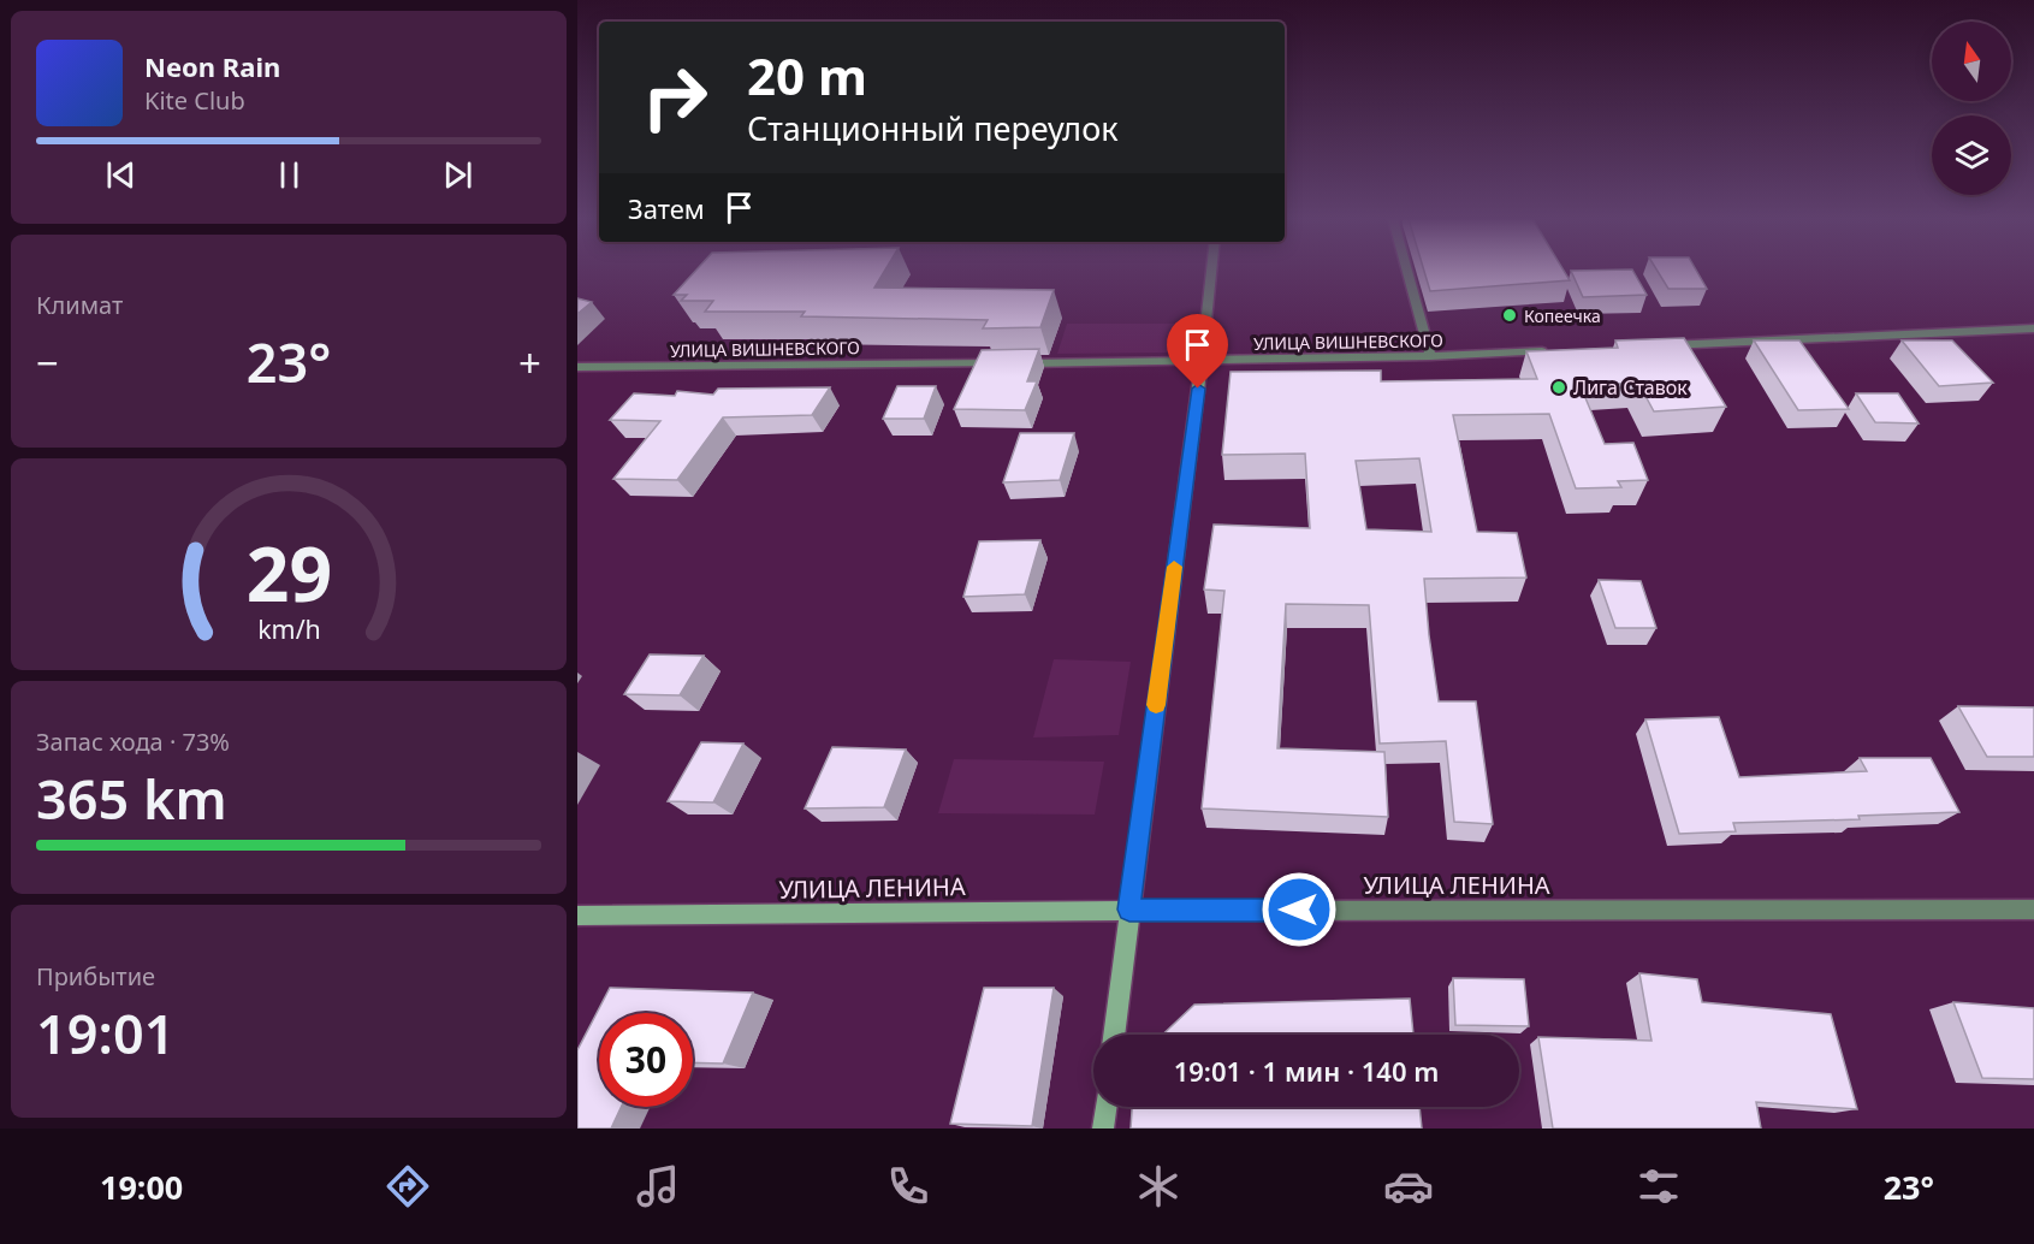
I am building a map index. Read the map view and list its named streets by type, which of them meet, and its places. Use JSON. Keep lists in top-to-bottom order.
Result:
{
  "streets": {
    "street": ["УЛИЦА ВИШНЕВСКОГО", "УЛИЦА ЛЕНИНА"]
  },
  "places": ["Копеечка", "Лига Ставок"],
  "north": "top",
  "page": {
    "turn": ["20 m", "Станционный переулок"],
    "song": ["Neon Rain", "Kite Club"],
    "then": "Затем",
    "tile": [
      "Климат",
      ["Запас хода · 73%", "365 km"],
      ["Прибытие", "19:01"]
    ],
    "heat": ["−", "23°", "+"],
    "limit": "30",
    "trip": "19:01 · 1 мин · 140 m",
    "tabs": ["19:00", "23°"],
    "gauge": ["29", "km/h"]
  }
}
